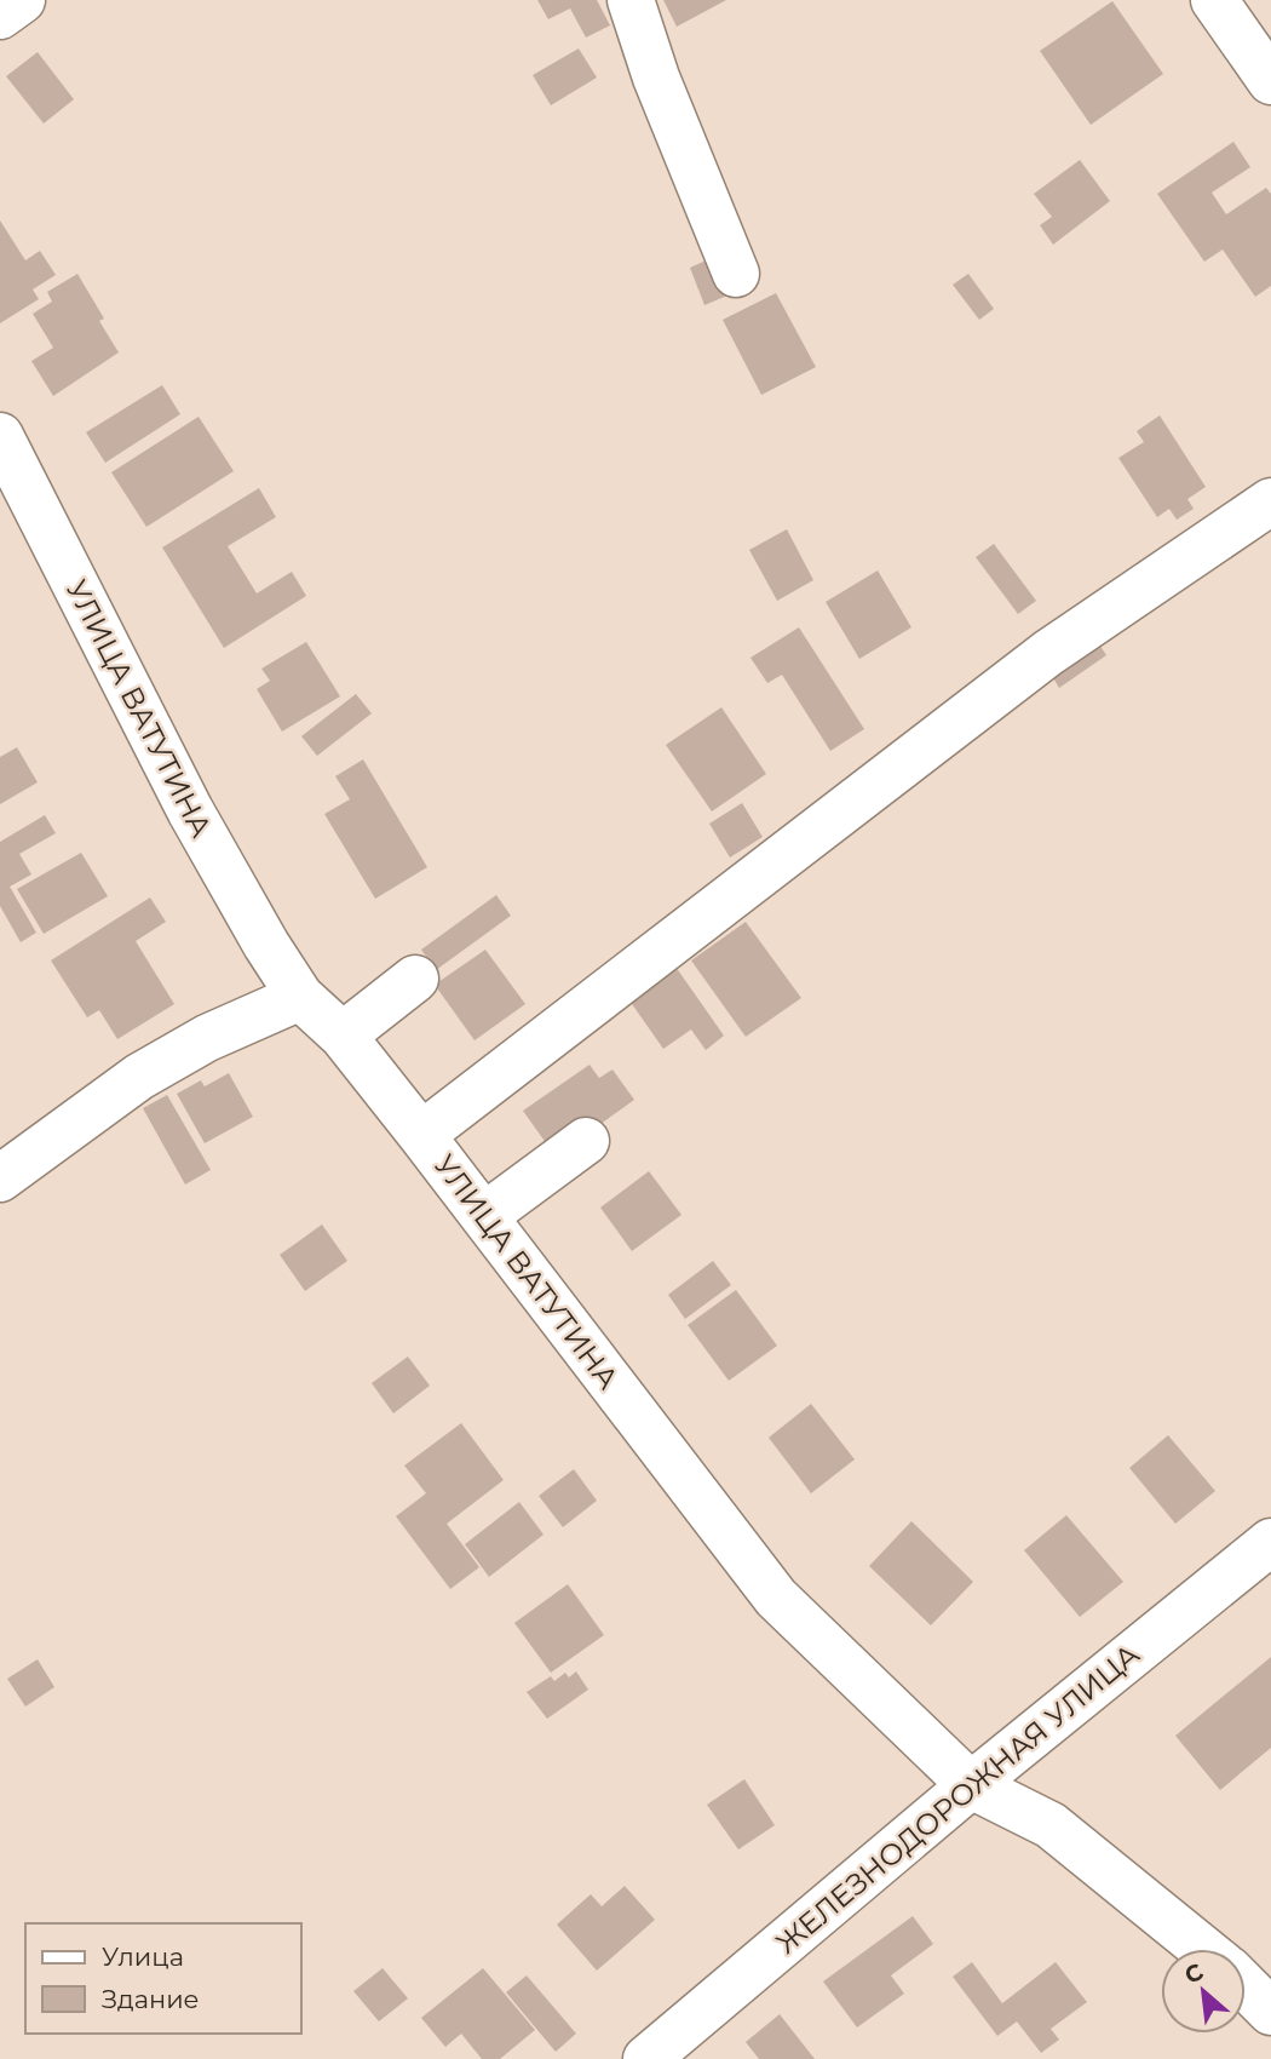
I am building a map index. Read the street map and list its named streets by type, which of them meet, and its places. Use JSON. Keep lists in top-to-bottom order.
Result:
{
  "streets": {
    "street": ["УЛИЦА ВАТУТИНА", "ЖЕЛЕЗНОДОРОЖНАЯ УЛИЦА"]
  },
  "crossings": [
    ["УЛИЦА ВАТУТИНА", "ЖЕЛЕЗНОДОРОЖНАЯ УЛИЦА"]
  ],
  "legend": ["Улица", "Здание"],
  "north": "top left"
}
